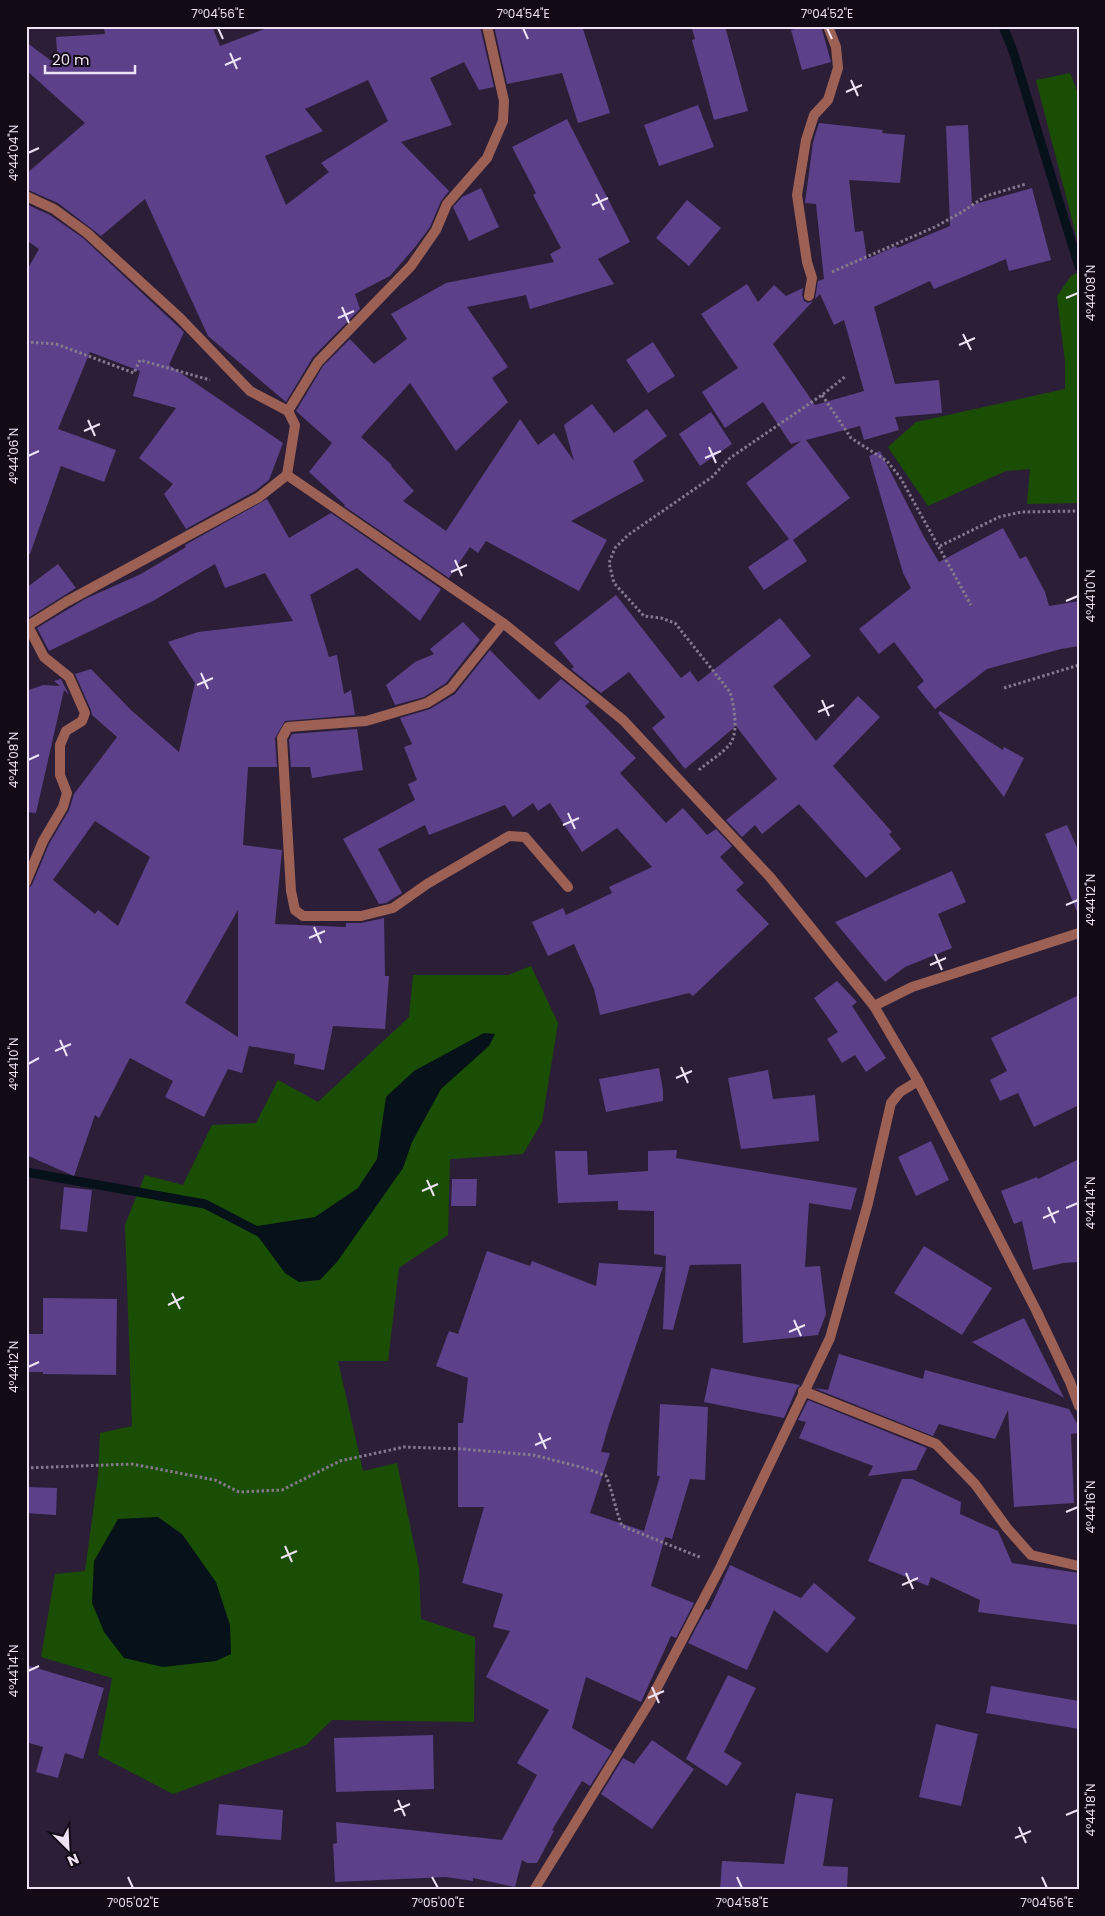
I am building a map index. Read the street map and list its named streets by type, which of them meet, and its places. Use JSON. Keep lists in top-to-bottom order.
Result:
{
  "scale_bar": "20 m",
  "north": "bottom right",
  "coordinates": [
    "7°04'56\"E",
    "7°04'54\"E",
    "7°04'52\"E",
    "4°44'04\"N",
    "4°44'08\"N",
    "4°44'06\"N",
    "4°44'10\"N",
    "4°44'12\"N",
    "4°44'14\"N",
    "4°44'16\"N",
    "4°44'18\"N",
    "7°05'02\"E",
    "7°05'00\"E",
    "7°04'58\"E"
  ]
}
